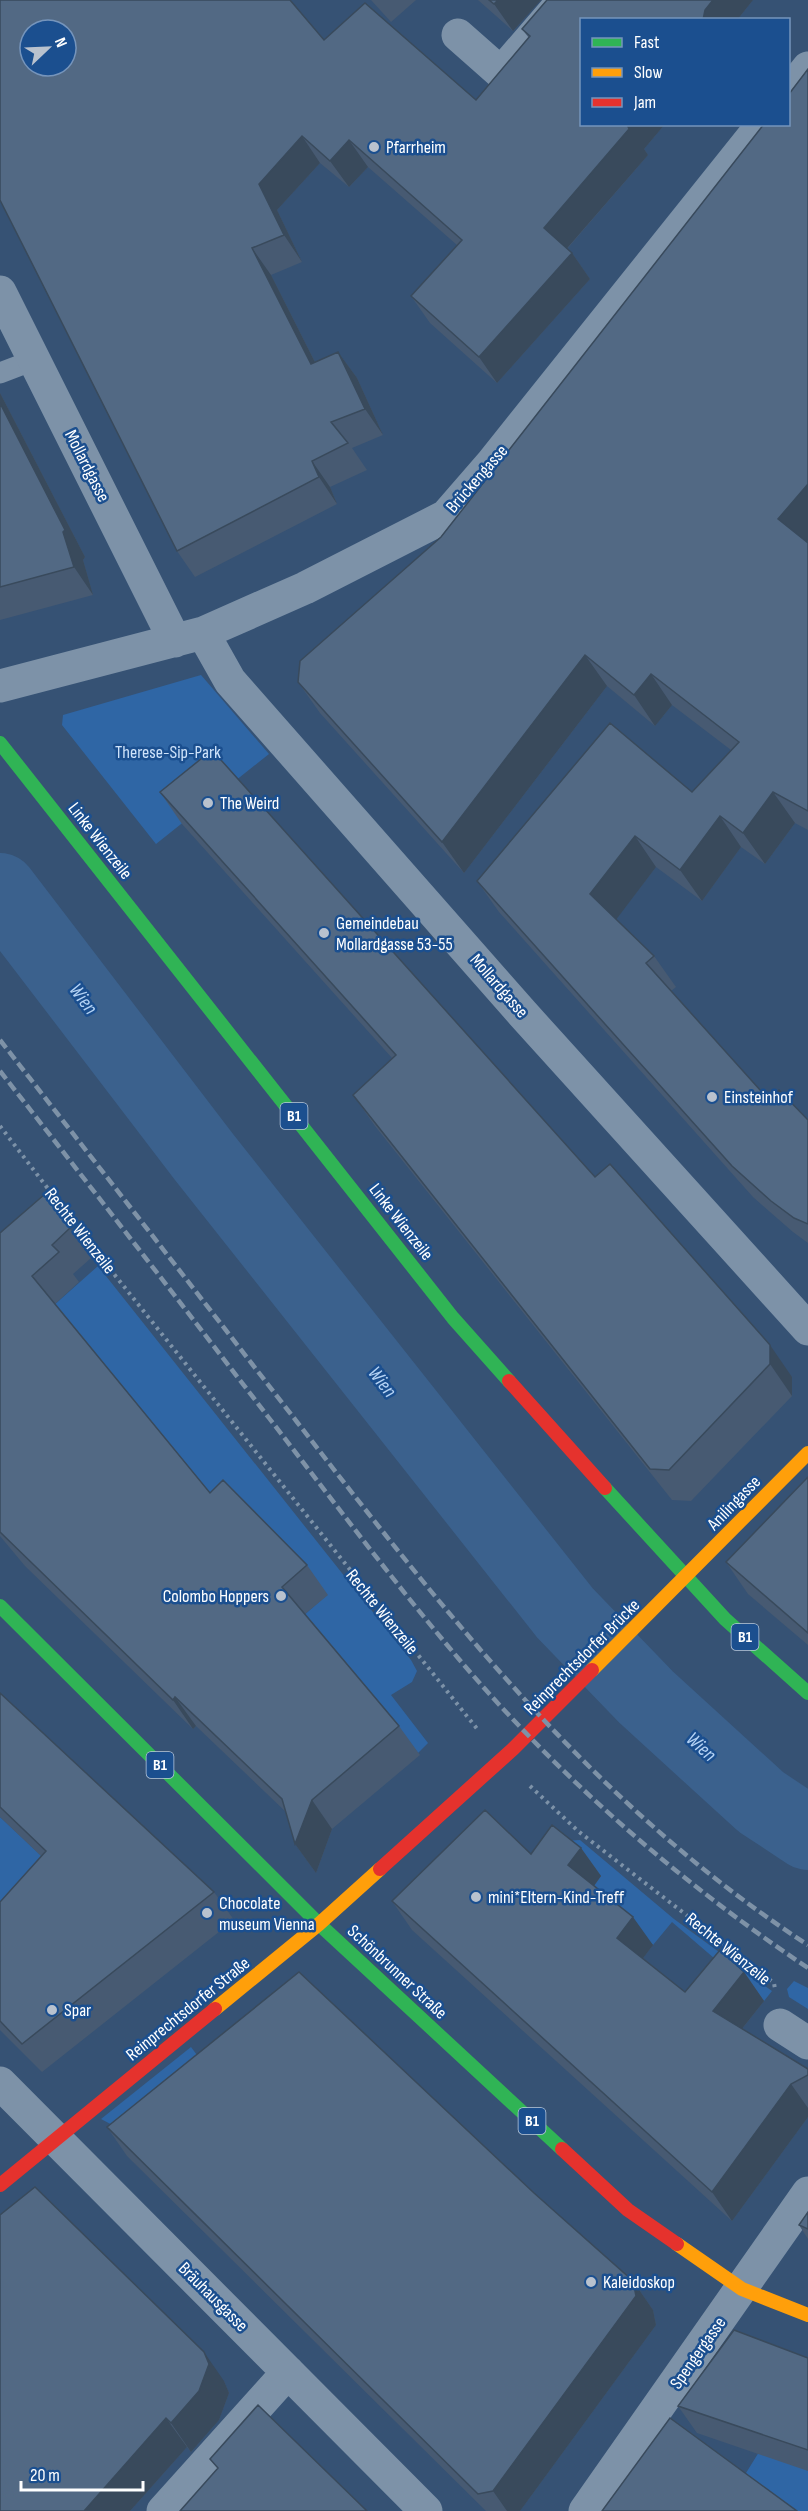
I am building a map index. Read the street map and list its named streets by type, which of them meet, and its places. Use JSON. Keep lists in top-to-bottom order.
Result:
{
  "streets": {
    "main road": [
      "Linke Wienzeile",
      "B1",
      "Anilingasse",
      "Reinprechtsdorfer Brücke",
      "Schönbrunner Straße",
      "Reinprechtsdorfer Straße"
    ],
    "street": [
      "Mollardgasse",
      "Brückengasse",
      "Bräuhausgasse",
      "Spengergasse"
    ],
    "path": ["Rechte Wienzeile"]
  },
  "crossings": [
    ["Mollardgasse", "Brückengasse"],
    ["Linke Wienzeile", "Anilingasse"],
    ["Linke Wienzeile", "Reinprechtsdorfer Brücke"],
    ["Rechte Wienzeile", "Reinprechtsdorfer Brücke"],
    ["Rechte Wienzeile", "Reinprechtsdorfer Straße"],
    ["Anilingasse", "Reinprechtsdorfer Brücke"],
    ["Reinprechtsdorfer Brücke", "Reinprechtsdorfer Straße"],
    ["Schönbrunner Straße", "Reinprechtsdorfer Straße"],
    ["Schönbrunner Straße", "Spengergasse"],
    ["Reinprechtsdorfer Straße", "Bräuhausgasse"]
  ],
  "water": ["Wien"],
  "parks": ["Therese-Sip-Park"],
  "places": [
    "Pfarrheim",
    "The Weird",
    "Gemeindebau Mollardgasse 53-55",
    "Einsteinhof",
    "Colombo Hoppers",
    "mini*Eltern-Kind-Treff",
    "Chocolate museum Vienna",
    "Spar",
    "Kaleidoskop"
  ],
  "legend": ["Fast", "Slow", "Jam"],
  "scale_bar": "20 m",
  "north": "top right"
}
